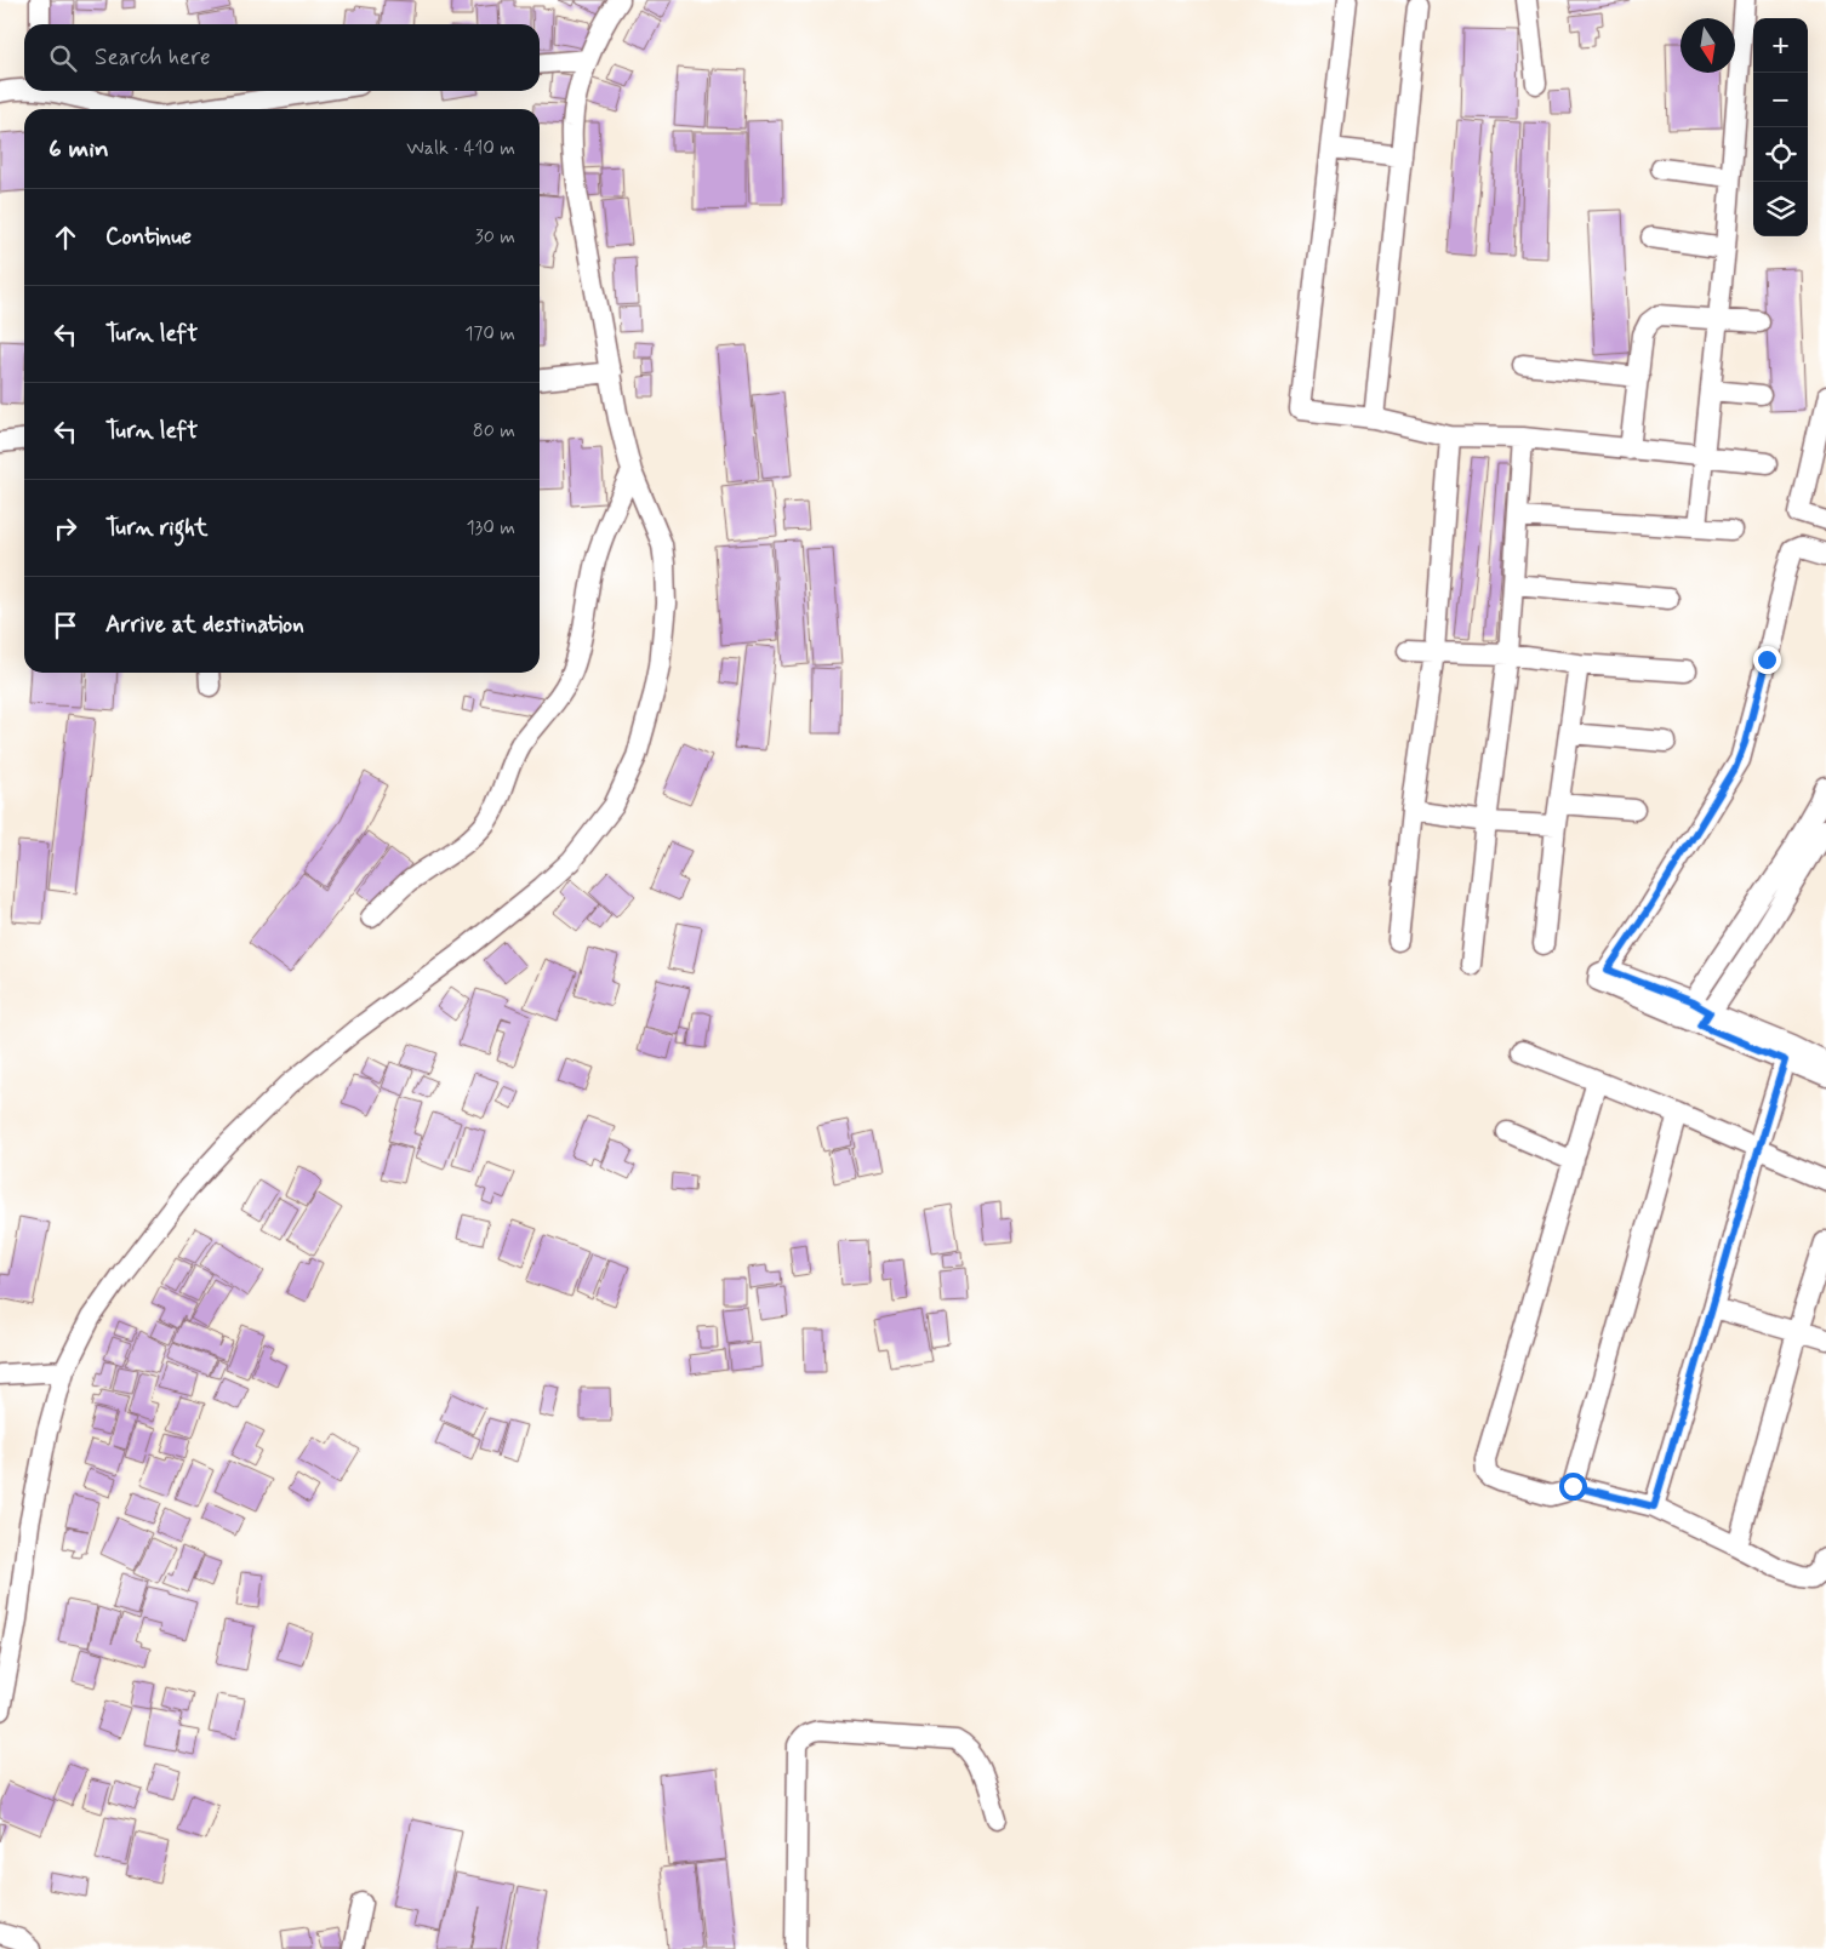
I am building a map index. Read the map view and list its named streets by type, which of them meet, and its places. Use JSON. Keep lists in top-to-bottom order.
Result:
{
  "north": "bottom",
  "page": {
    "map_buttons": ["+", "−"],
    "search": "Search here",
    "heading": ["6 min", "Walk · 410 m"],
    "list": [
      ["Continue", "30 m"],
      ["Turn left", "170 m"],
      ["Turn left", "80 m"],
      ["Turn right", "130 m"],
      "Arrive at destination"
    ]
  }
}
